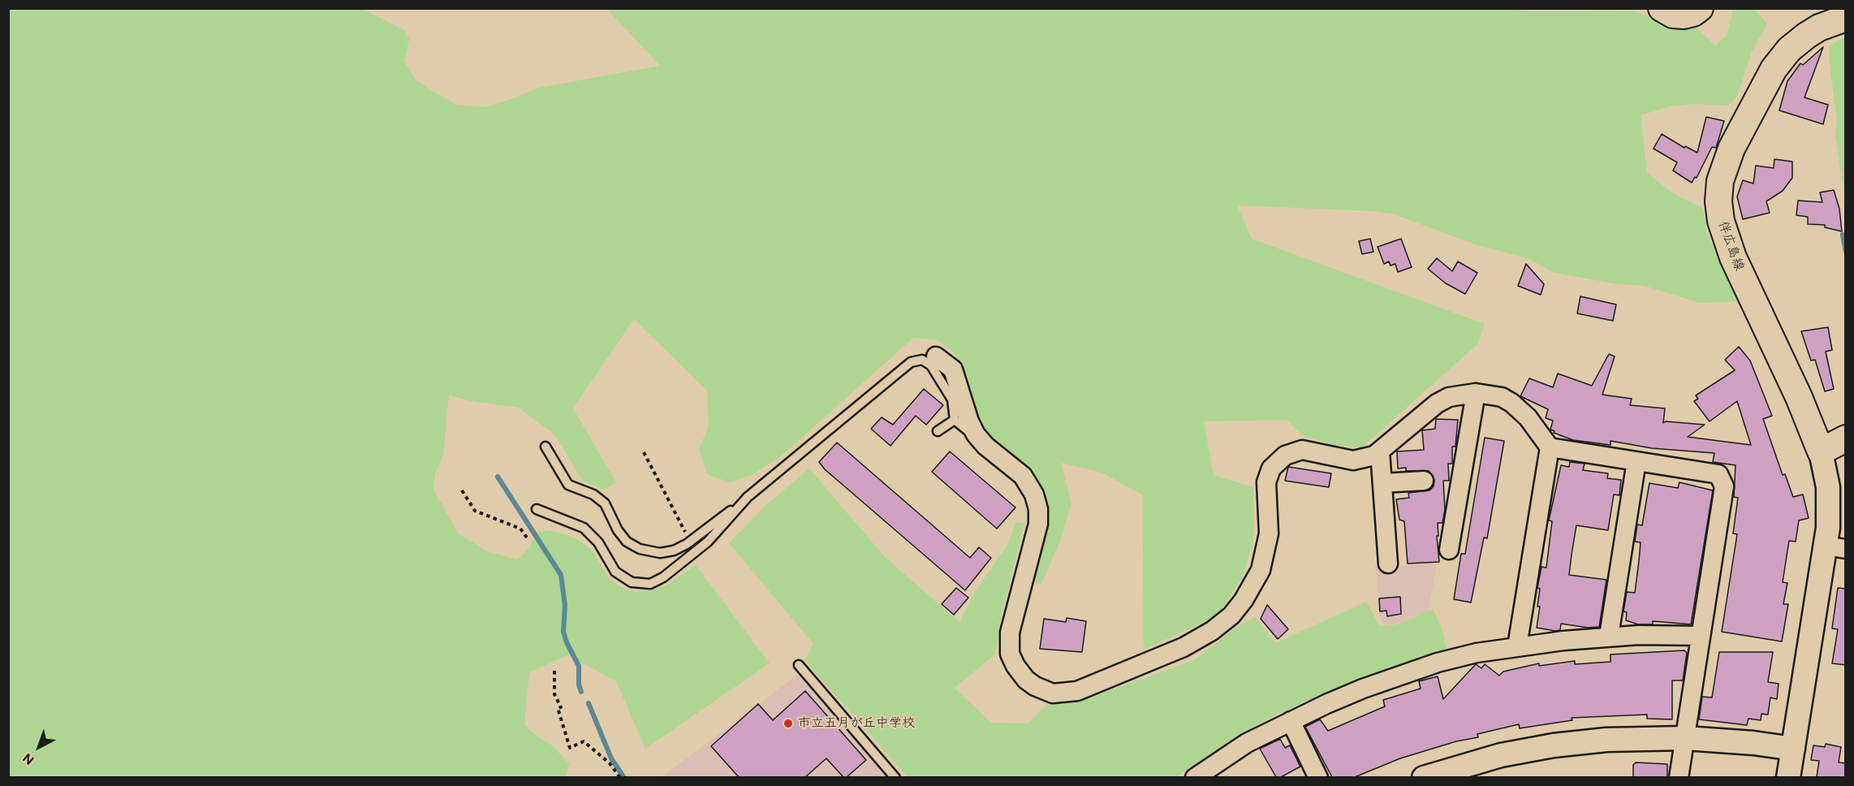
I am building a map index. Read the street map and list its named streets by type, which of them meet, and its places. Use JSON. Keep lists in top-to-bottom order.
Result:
{
  "streets": {
    "main road": ["伴広島線"]
  },
  "places": ["市立五月が丘中学校"],
  "north": "bottom left"
}
